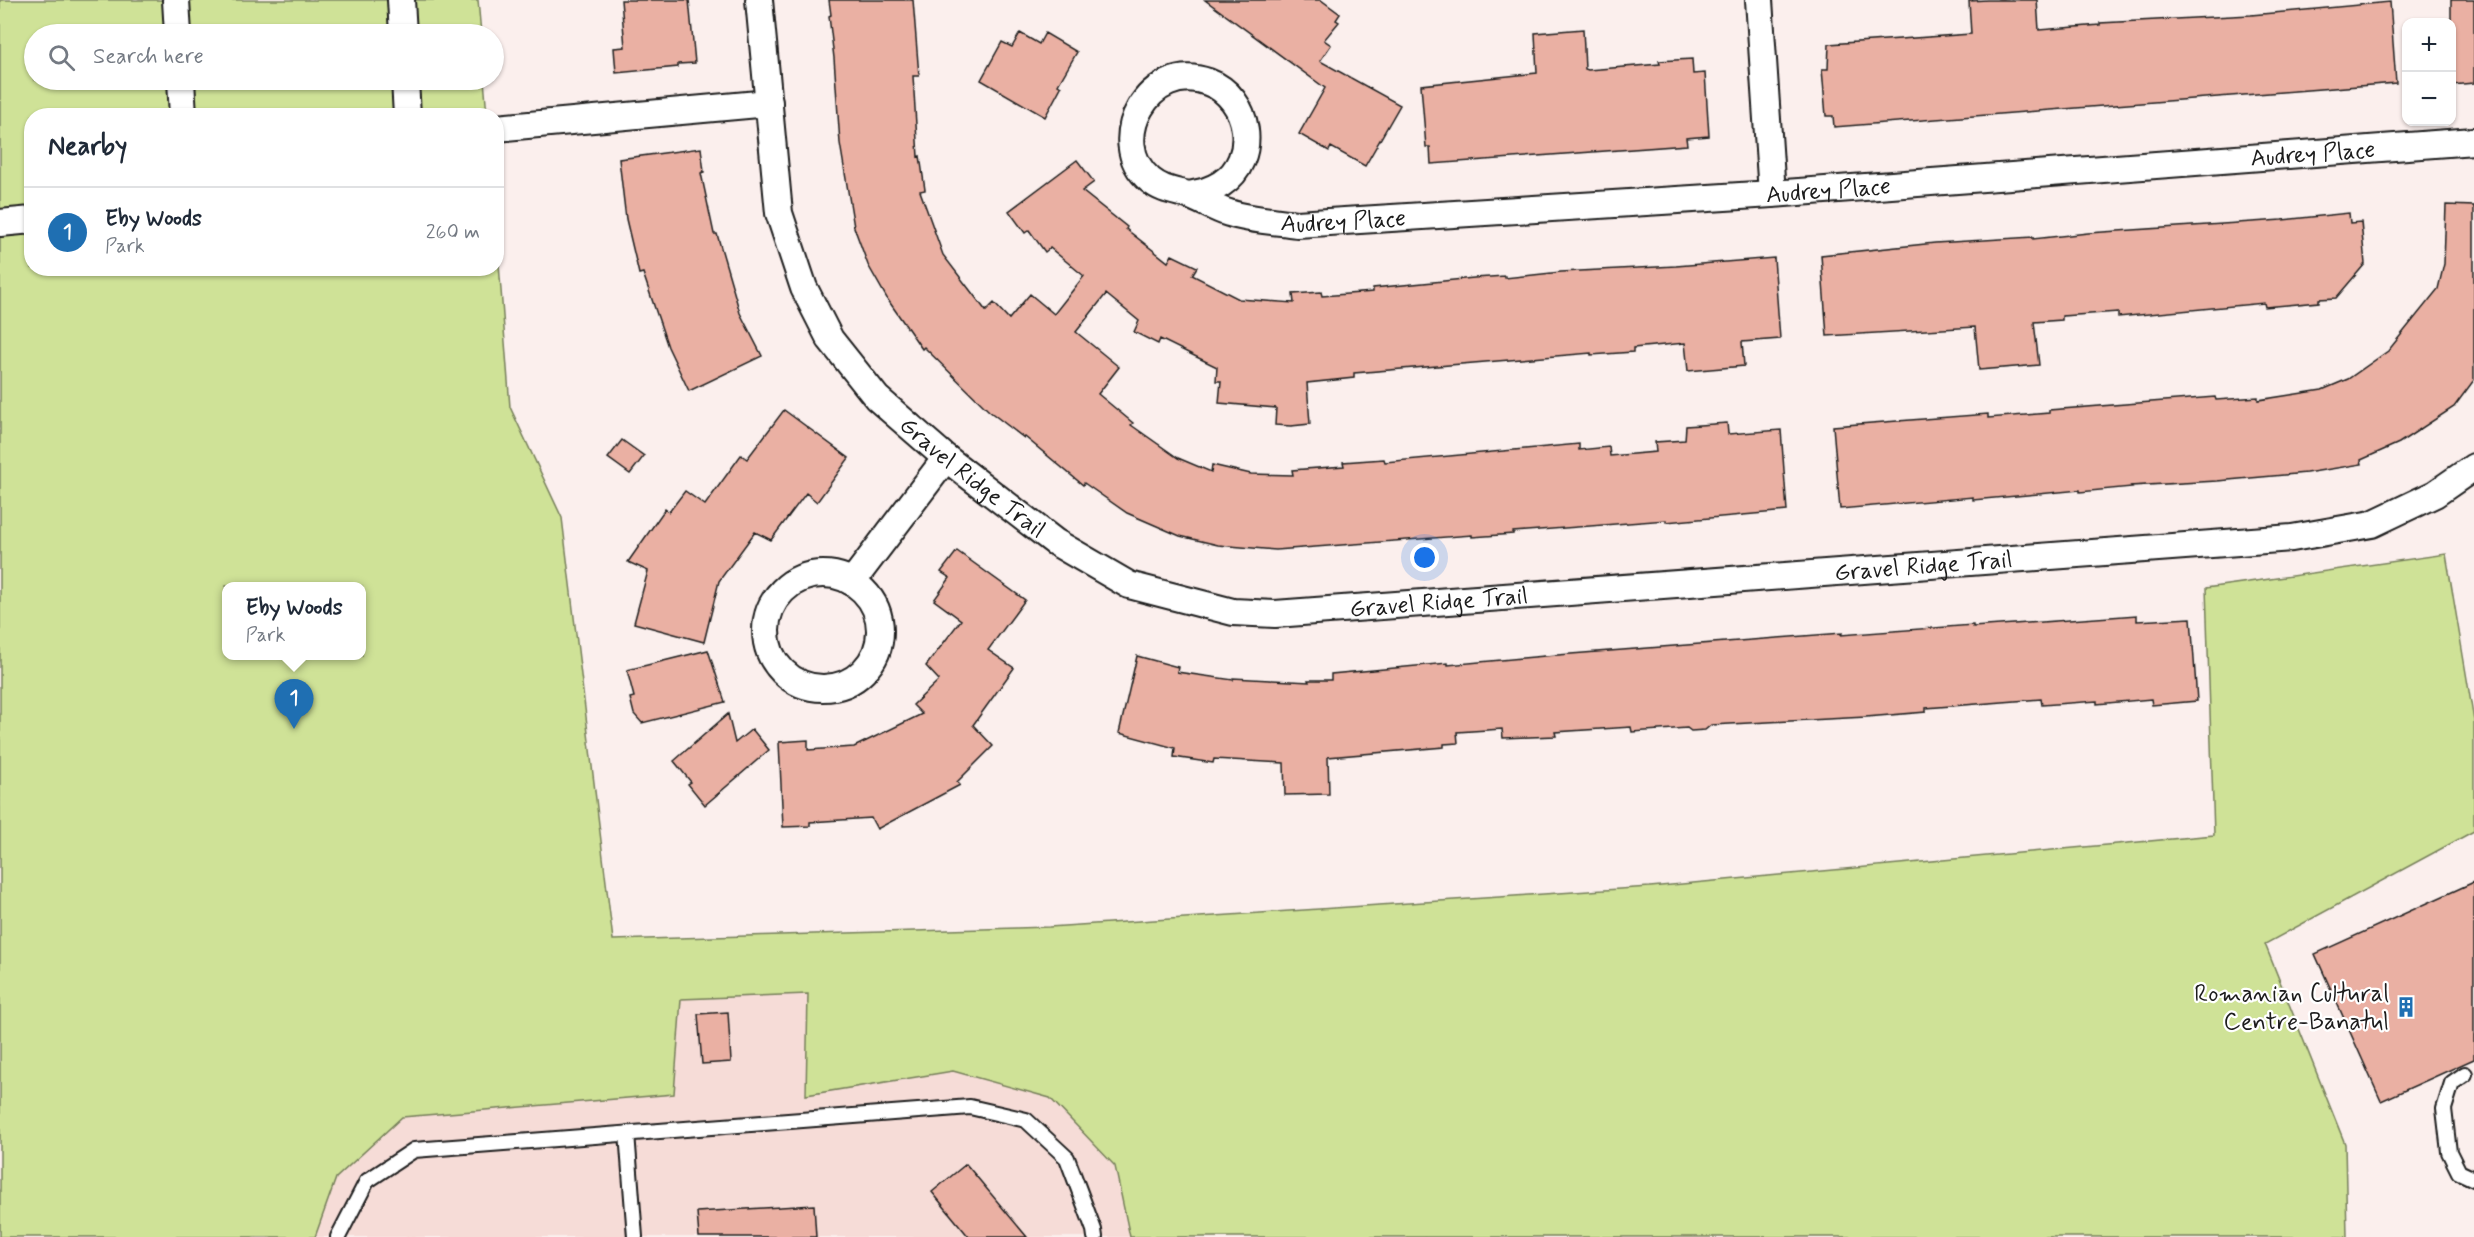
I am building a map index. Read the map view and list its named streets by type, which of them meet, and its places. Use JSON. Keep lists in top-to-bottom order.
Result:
{
  "streets": {
    "street": ["Audrey Place", "Gravel Ridge Trail"]
  },
  "places": {
    "building": ["Romanian Cultural Centre-Banatul"]
  },
  "page": {
    "map_buttons": ["+", "−"],
    "search": "Search here",
    "heading": "Nearby",
    "list": [
      {
        "mark": "1",
        "name": "Eby Woods",
        "note": "Park",
        "value": "260 m"
      }
    ],
    "popup": ["Eby Woods", "Park"],
    "pins": "1"
  }
}
